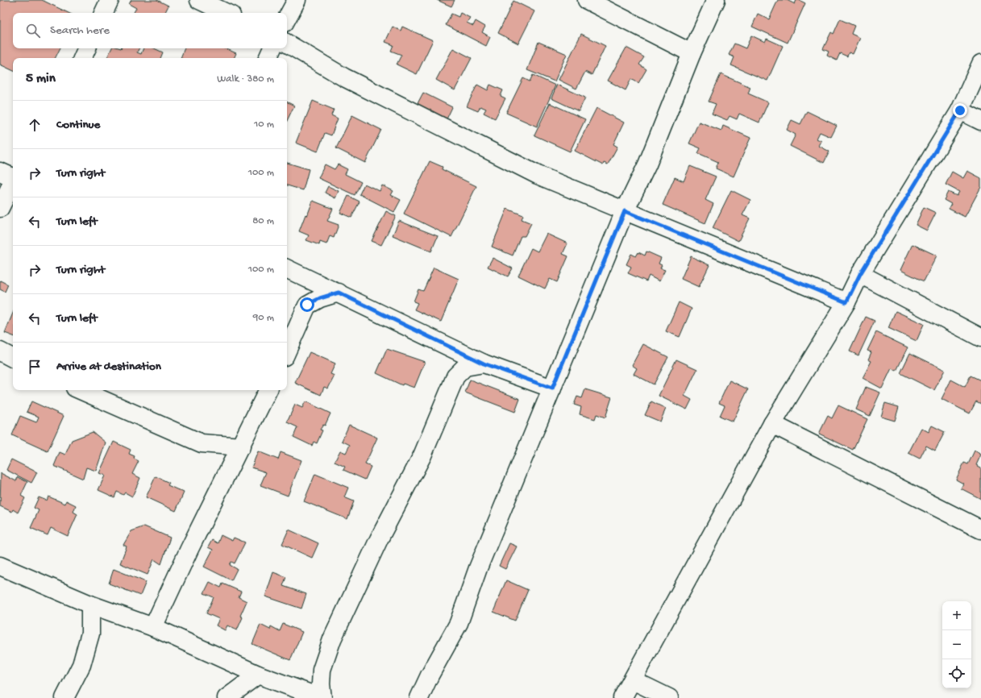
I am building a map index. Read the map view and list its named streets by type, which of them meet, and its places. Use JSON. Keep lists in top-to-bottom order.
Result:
{
  "page": {
    "search": "Search here",
    "heading": ["5 min", "Walk · 380 m"],
    "list": [
      ["Continue", "10 m"],
      ["Turn right", "100 m"],
      ["Turn left", "80 m"],
      ["Turn right", "100 m"],
      ["Turn left", "90 m"],
      "Arrive at destination"
    ],
    "map_buttons": ["+", "−"]
  }
}
